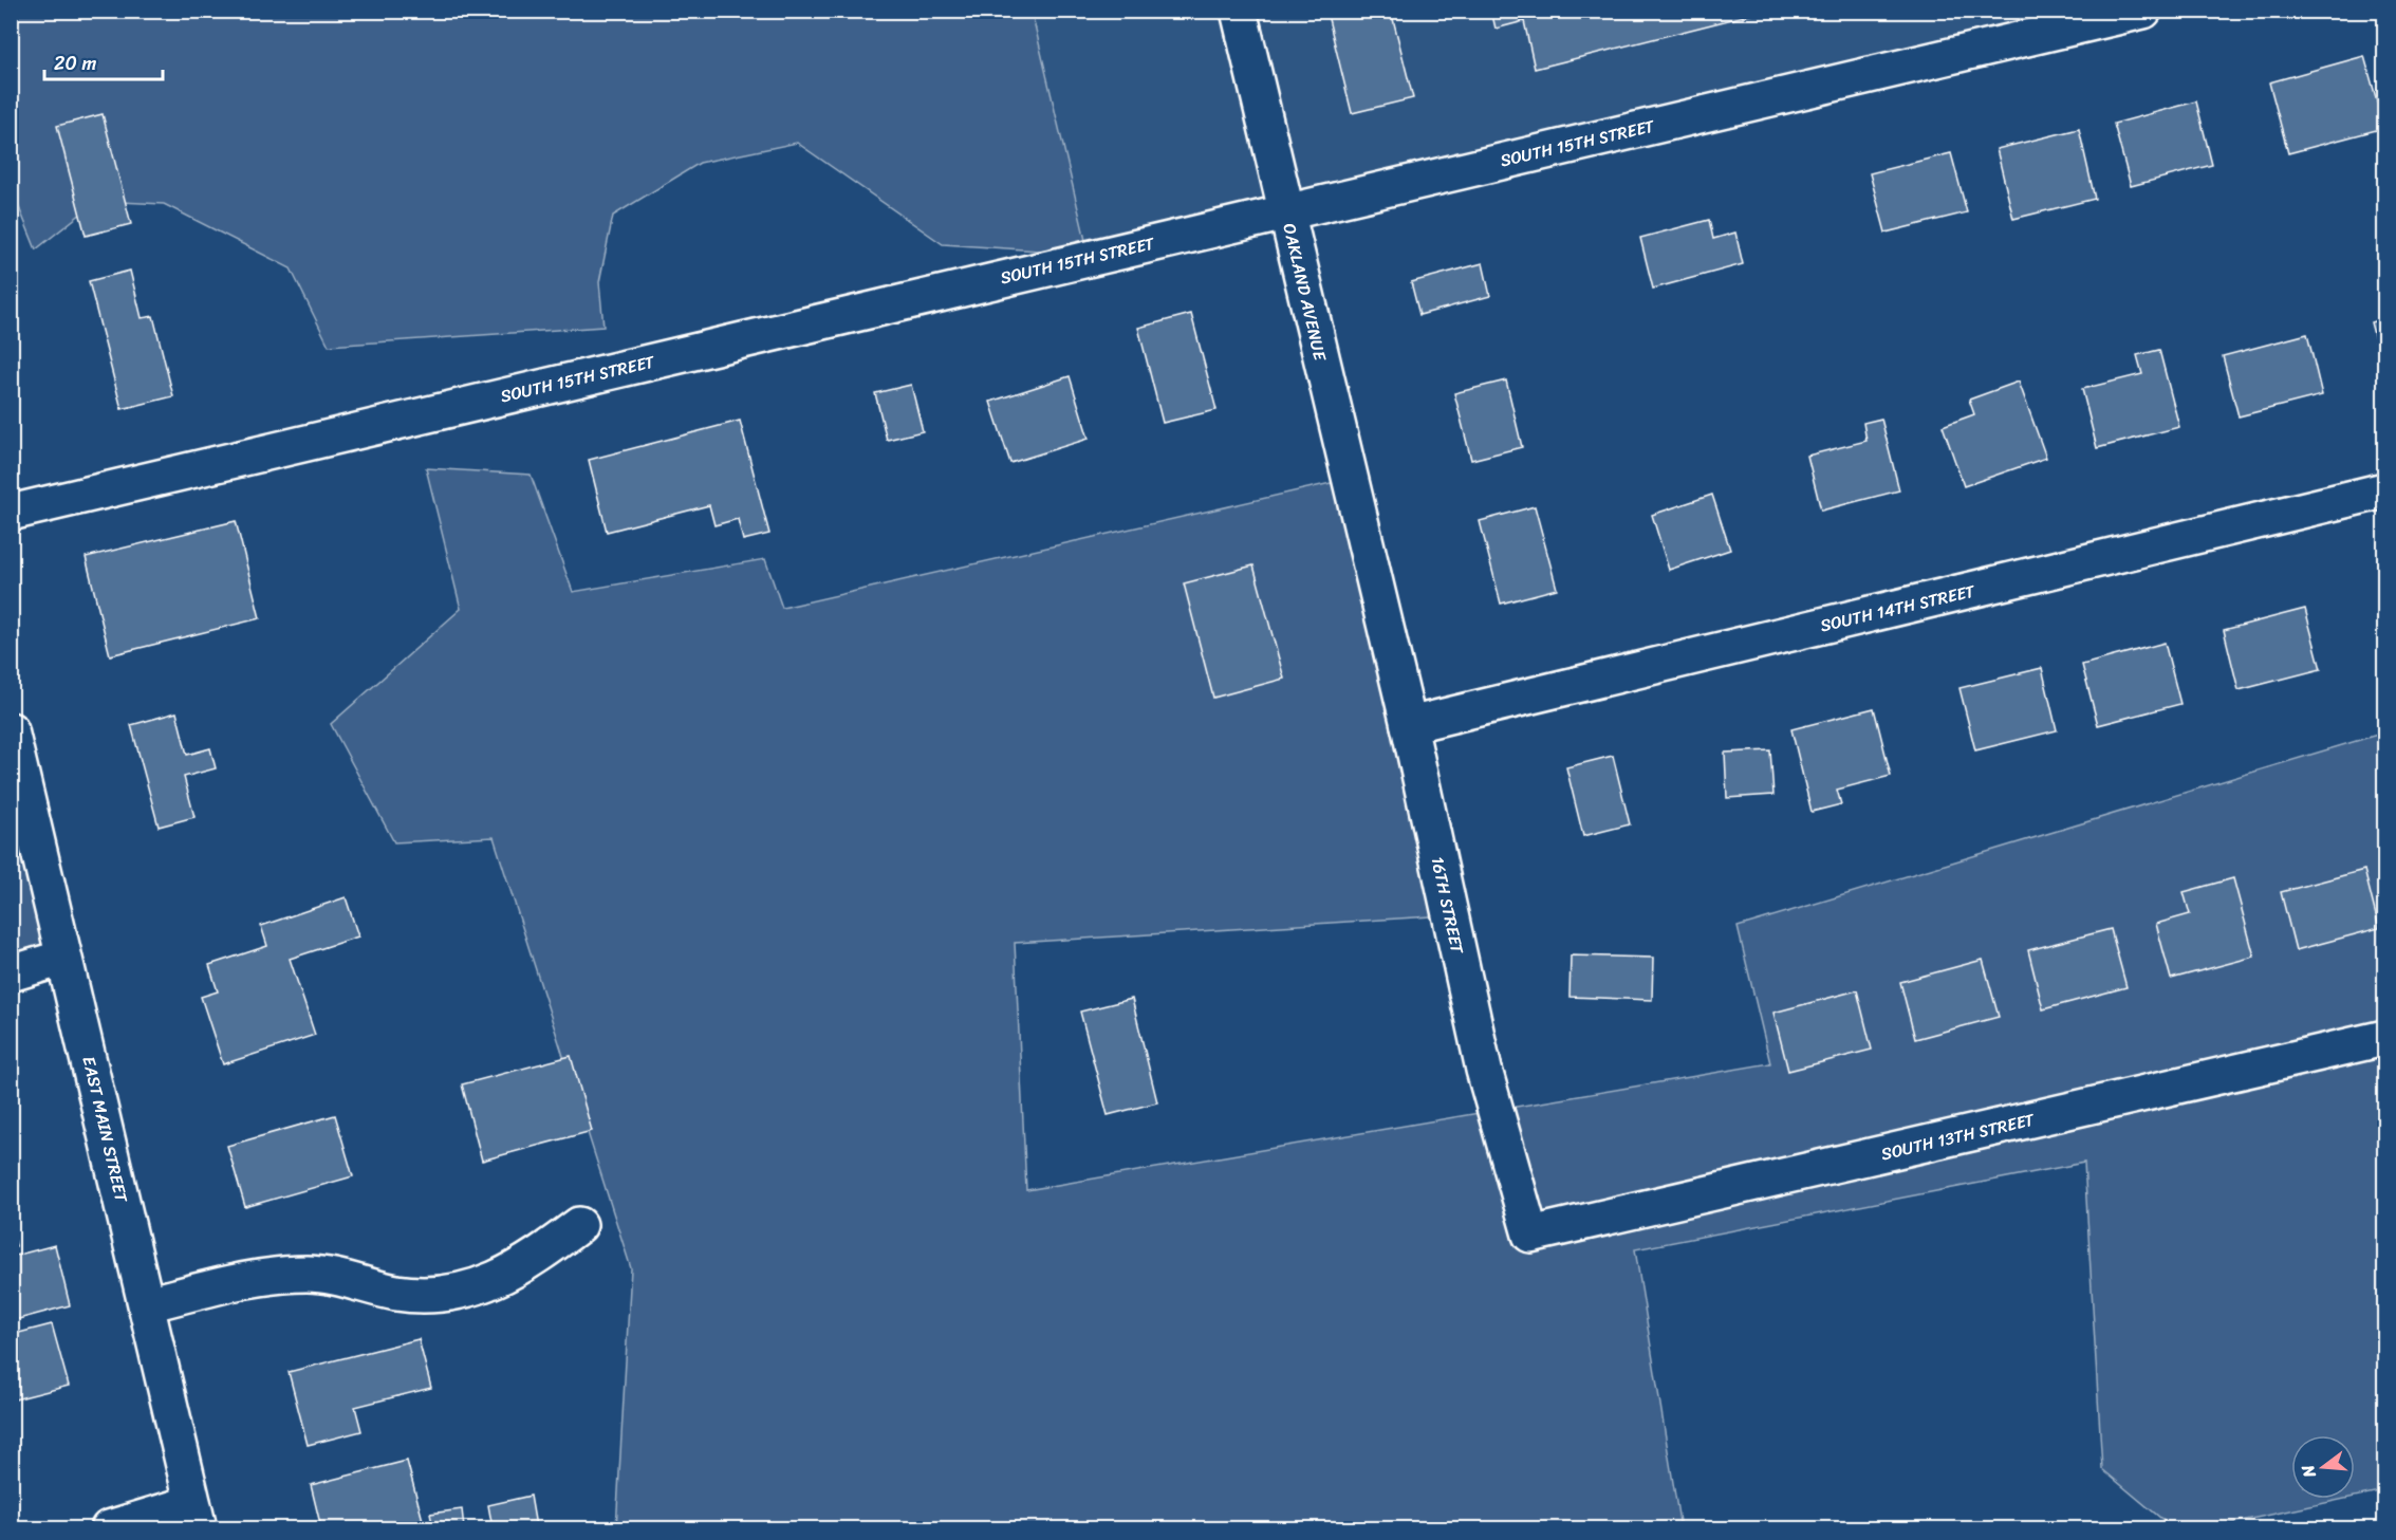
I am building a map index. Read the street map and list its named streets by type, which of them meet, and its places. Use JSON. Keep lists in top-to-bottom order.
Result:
{
  "streets": {
    "main road": [
      "SOUTH 15TH STREET",
      "OAKLAND AVENUE",
      "SOUTH 14TH STREET",
      "16TH STREET",
      "EAST MAIN STREET",
      "SOUTH 13TH STREET"
    ]
  },
  "crossings": [
    ["SOUTH 15TH STREET", "OAKLAND AVENUE"],
    ["OAKLAND AVENUE", "16TH STREET"],
    ["SOUTH 14TH STREET", "16TH STREET"],
    ["16TH STREET", "SOUTH 13TH STREET"]
  ],
  "scale_bar": "20 m",
  "north": "left"
}
